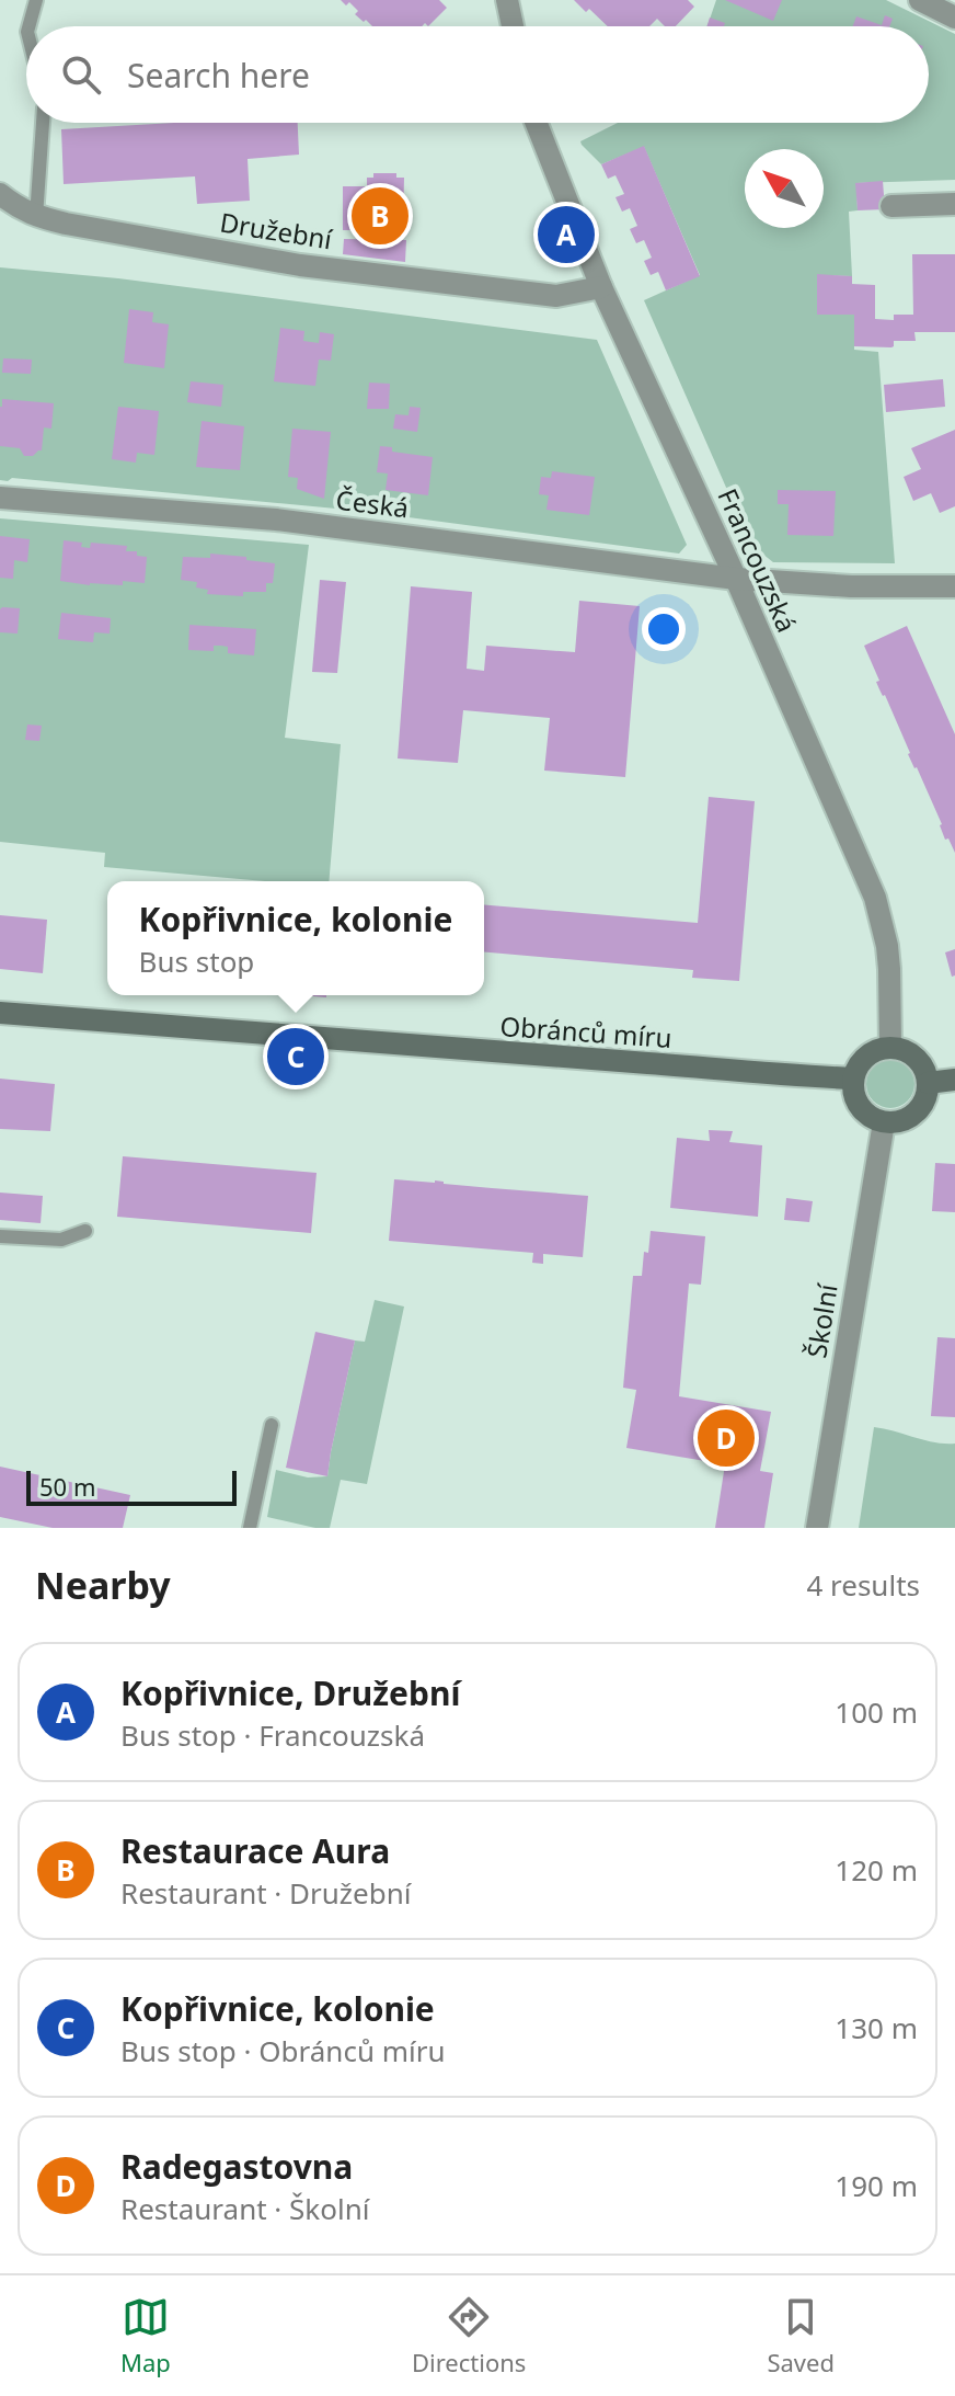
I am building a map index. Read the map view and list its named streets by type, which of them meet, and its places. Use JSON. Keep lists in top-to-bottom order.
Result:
{
  "streets": {
    "main road": ["Obránců míru"],
    "street": [
      "Družební",
      "Česká",
      "Francouzská",
      "Školní"
    ]
  },
  "crossings": [
    ["Družební", "Francouzská"],
    ["Česká", "Francouzská"],
    ["Francouzská", "Obránců míru"],
    ["Francouzská", "Školní"],
    ["Obránců míru", "Školní"]
  ],
  "scale_bar": "50 m",
  "north": "top left",
  "page": {
    "search": "Search here",
    "pins": [
      "B",
      "A",
      "C",
      "D"
    ],
    "popup": ["Kopřivnice, kolonie", "Bus stop"],
    "scale": "50 m",
    "heading": ["Nearby", "4 results"],
    "list": [
      {
        "mark": "A",
        "name": "Kopřivnice, Družební",
        "note": "Bus stop · Francouzská",
        "value": "100 m"
      },
      {
        "mark": "B",
        "name": "Restaurace Aura",
        "note": "Restaurant · Družební",
        "value": "120 m"
      },
      {
        "mark": "C",
        "name": "Kopřivnice, kolonie",
        "note": "Bus stop · Obránců míru",
        "value": "130 m"
      },
      {
        "mark": "D",
        "name": "Radegastovna",
        "note": "Restaurant · Školní",
        "value": "190 m"
      }
    ],
    "nav": ["Map", "Directions", "Saved"]
  }
}
